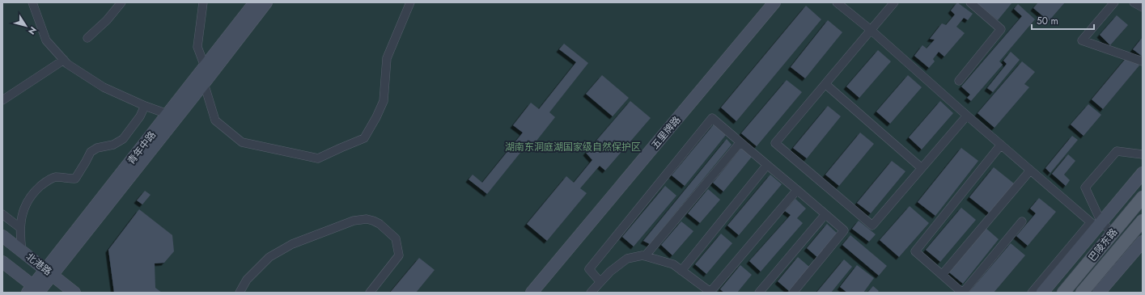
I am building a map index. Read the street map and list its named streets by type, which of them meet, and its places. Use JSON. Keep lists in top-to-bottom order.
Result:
{
  "streets": {
    "main road": [
      "五里牌路",
      "青年中路",
      "巴陵东路",
      "北港路"
    ]
  },
  "crossings": [
    ["青年中路", "北港路"]
  ],
  "parks": ["湖南东洞庭湖国家级自然保护区"],
  "scale_bar": "50 m",
  "north": "bottom right"
}
